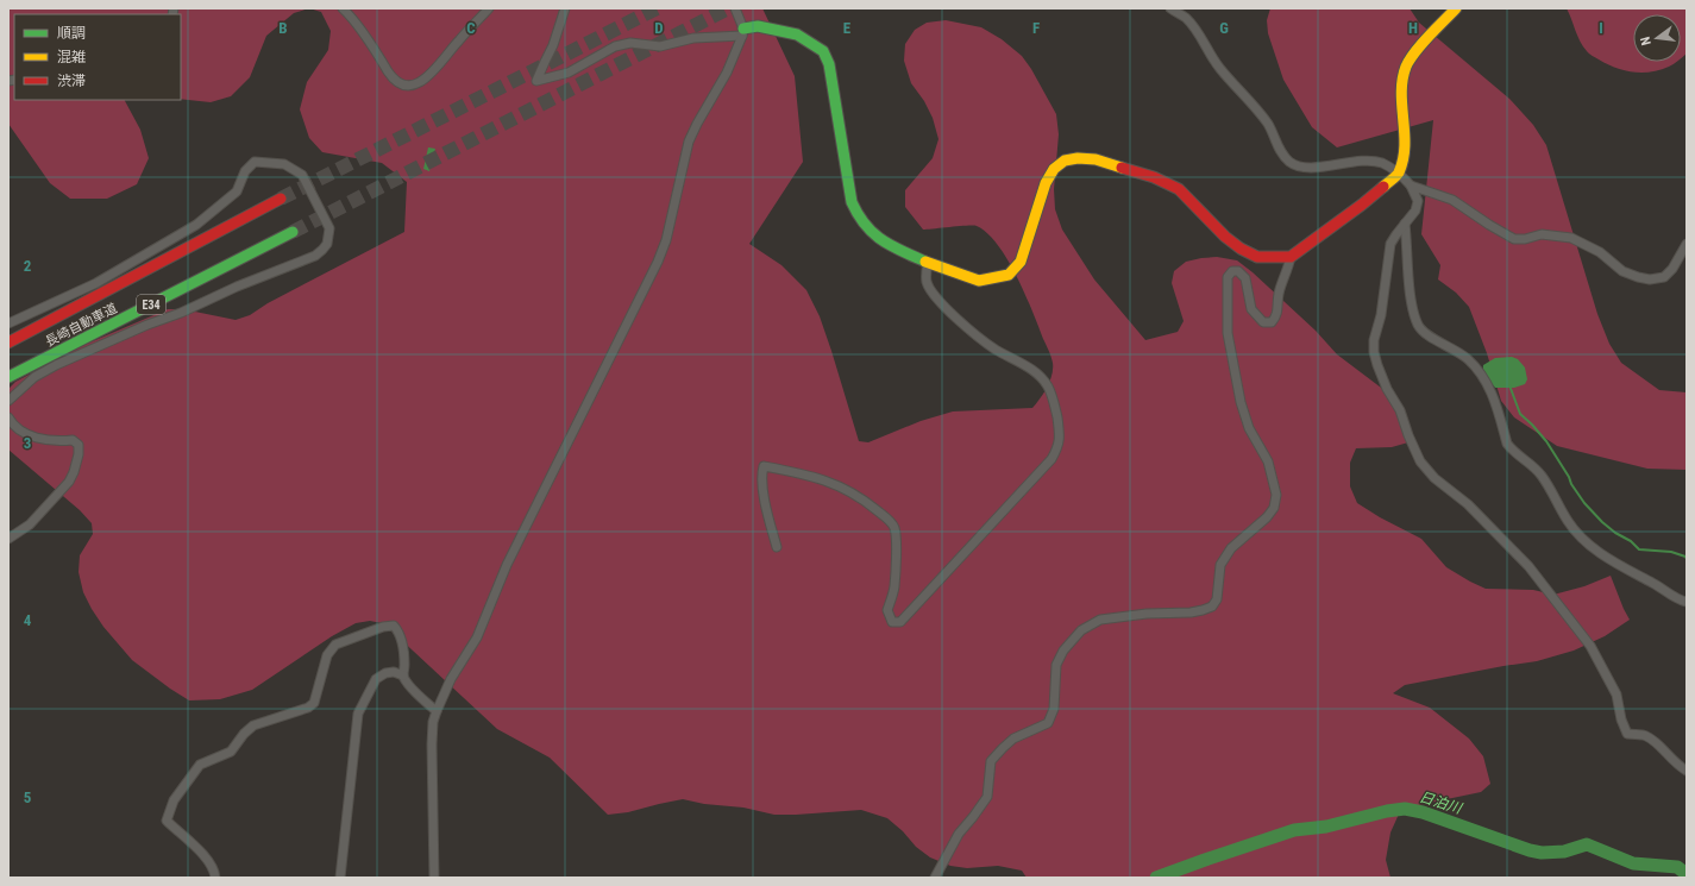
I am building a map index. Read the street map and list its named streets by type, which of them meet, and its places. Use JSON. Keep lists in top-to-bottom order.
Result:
{
  "streets": {
    "main road": ["E34", "長崎自動車道"]
  },
  "water": ["日泊川"],
  "legend": ["順調", "混雑", "渋滞"],
  "north": "left",
  "grid": {
    "columns": [
      "B",
      "C",
      "D",
      "E",
      "F",
      "G",
      "H",
      "I"
    ],
    "rows": [
      "2",
      "3",
      "4",
      "5"
    ]
  }
}
